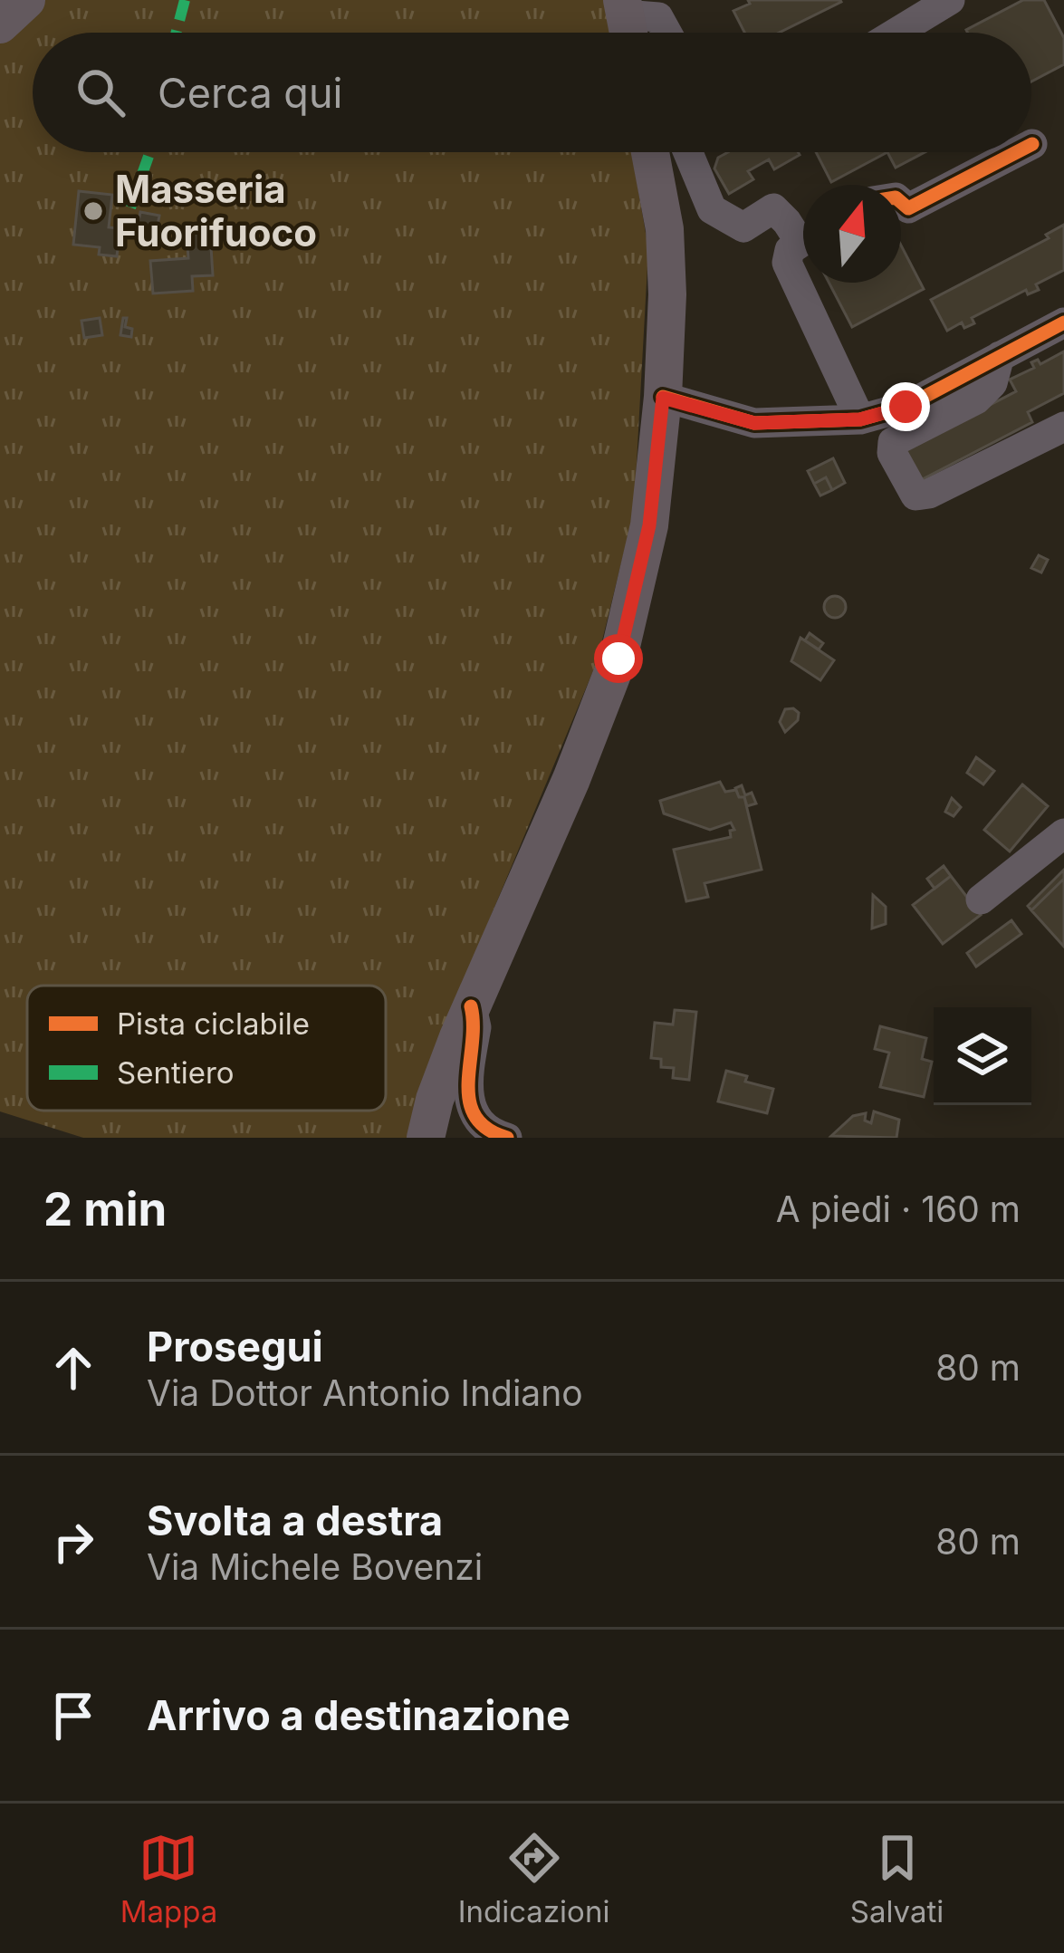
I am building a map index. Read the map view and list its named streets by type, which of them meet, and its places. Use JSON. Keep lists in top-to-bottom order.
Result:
{
  "places": ["Masseria Fuorifuoco"],
  "legend": ["Pista ciclabile", "Sentiero"],
  "north": "top",
  "page": {
    "search": "Cerca qui",
    "heading": ["2 min", "A piedi · 160 m"],
    "list": [
      ["Prosegui", "Via Dottor Antonio Indiano", "80 m"],
      ["Svolta a destra", "Via Michele Bovenzi", "80 m"],
      "Arrivo a destinazione"
    ],
    "nav": ["Mappa", "Indicazioni", "Salvati"]
  }
}
